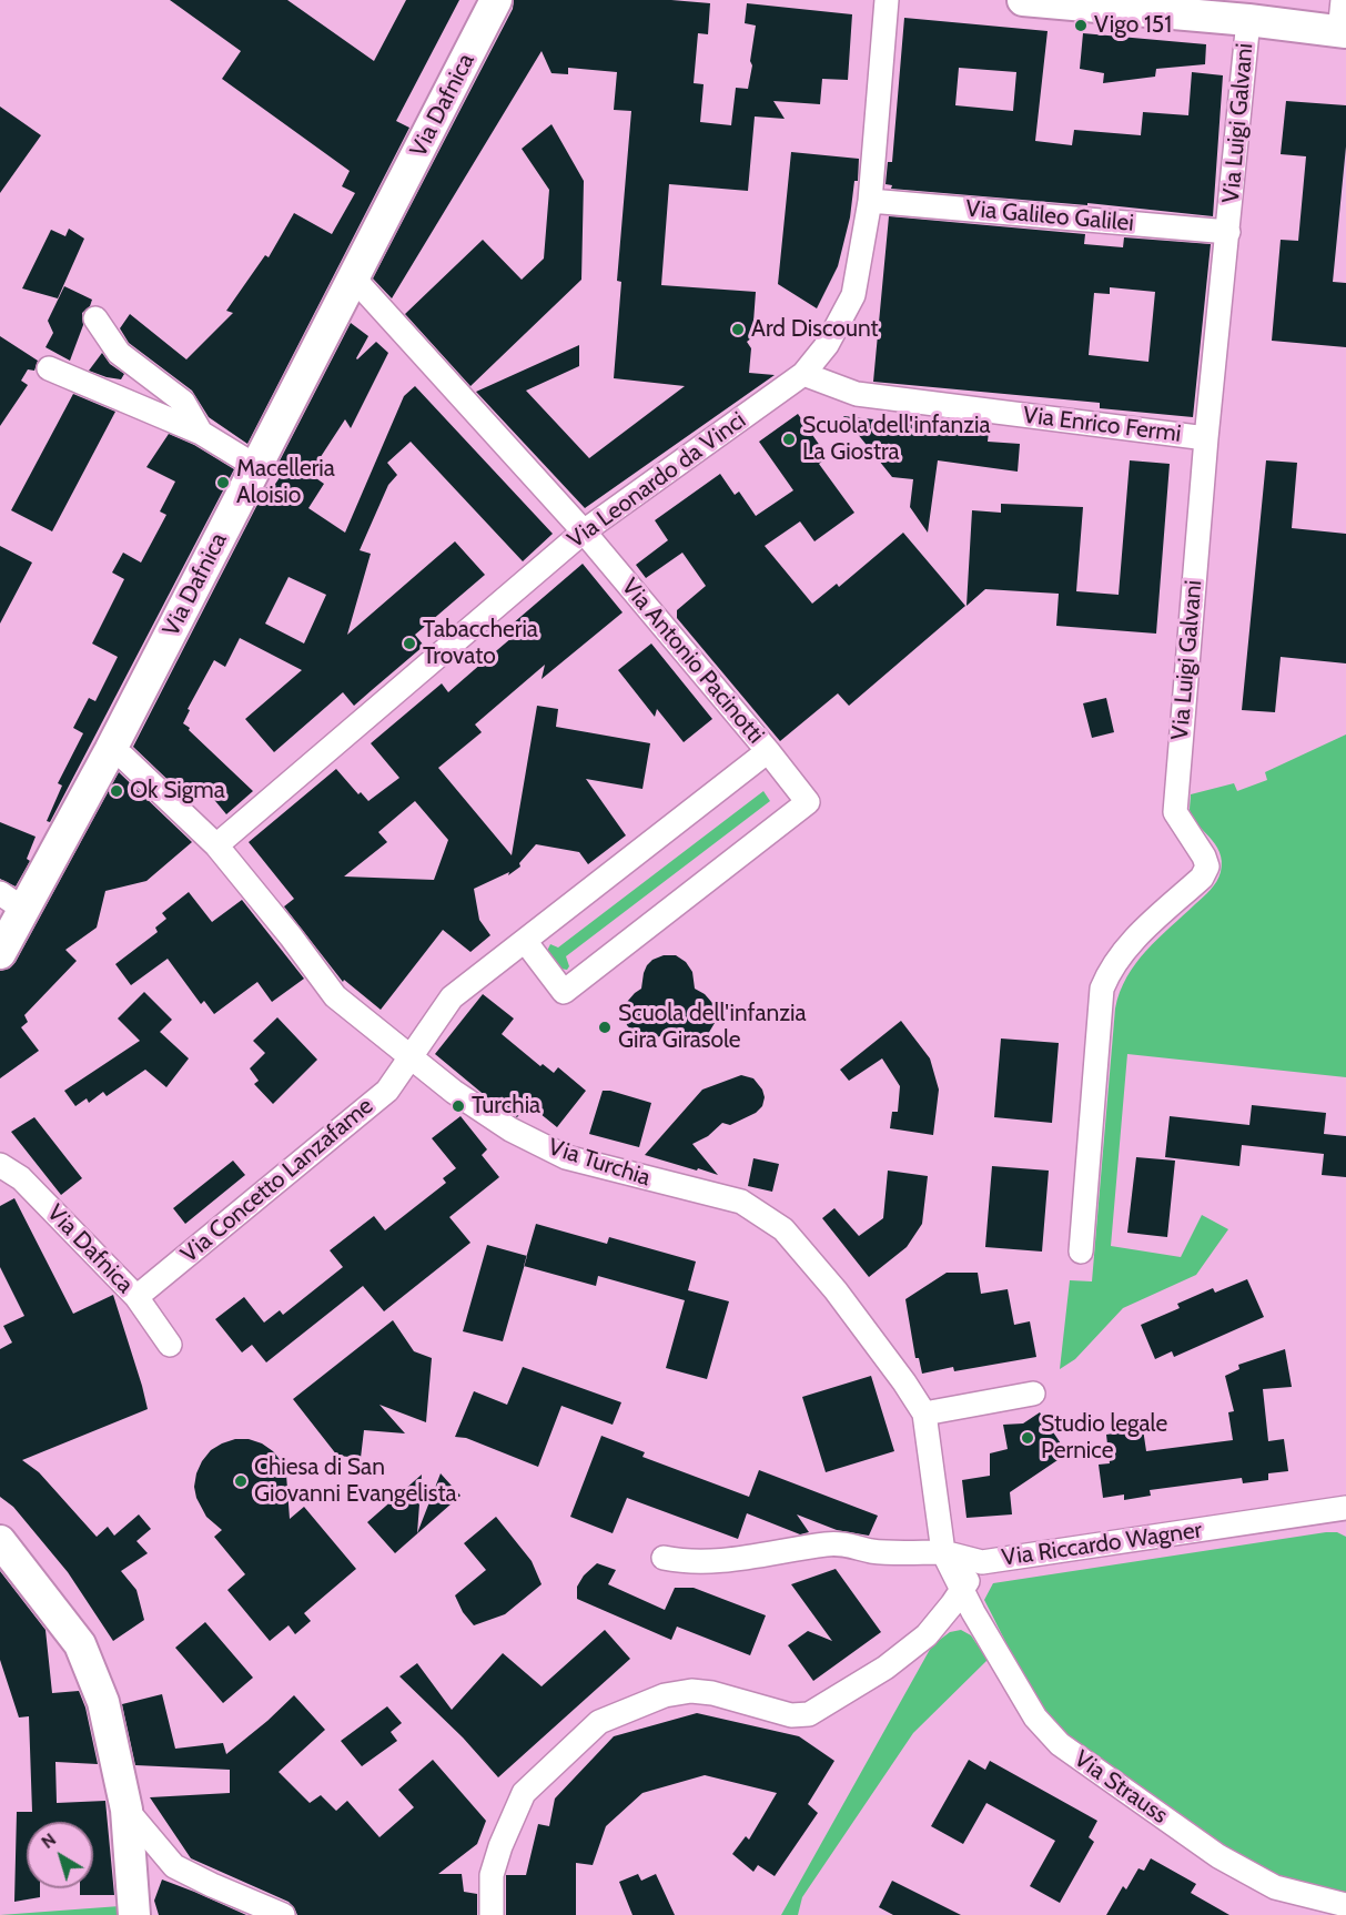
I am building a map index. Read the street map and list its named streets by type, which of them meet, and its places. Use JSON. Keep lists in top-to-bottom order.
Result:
{
  "streets": {
    "street": [
      "Via Dafnica",
      "Via Luigi Galvani",
      "Via Galileo Galilei",
      "Via Enrico Fermi",
      "Via Leonardo da Vinci",
      "Via Antonio Pacinotti",
      "Via Turchia",
      "Via Concetto Lanzafame",
      "Via Riccardo Wagner",
      "Via Strauss"
    ]
  },
  "crossings": [
    ["Via Dafnica", "Via Antonio Pacinotti"],
    ["Via Dafnica", "Via Turchia"],
    ["Via Dafnica", "Via Concetto Lanzafame"],
    ["Via Luigi Galvani", "Via Galileo Galilei"],
    ["Via Luigi Galvani", "Via Enrico Fermi"],
    ["Via Galileo Galilei", "Via Leonardo da Vinci"],
    ["Via Enrico Fermi", "Via Leonardo da Vinci"],
    ["Via Leonardo da Vinci", "Via Antonio Pacinotti"],
    ["Via Leonardo da Vinci", "Via Turchia"],
    ["Via Antonio Pacinotti", "Via Turchia"],
    ["Via Antonio Pacinotti", "Via Concetto Lanzafame"],
    ["Via Turchia", "Via Concetto Lanzafame"],
    ["Via Turchia", "Via Strauss"],
    ["Via Riccardo Wagner", "Via Strauss"]
  ],
  "places": [
    "Vigo 151",
    "Ard Discount",
    "Scuola dell'infanzia La Giostra",
    "Macelleria Aloisio",
    "Tabaccheria Trovato",
    "Ok Sigma",
    "Scuola dell'infanzia Gira Girasole",
    "Turchia",
    "Studio legale Pernice",
    "Chiesa di San Giovanni Evangelista"
  ],
  "north": "top left"
}
